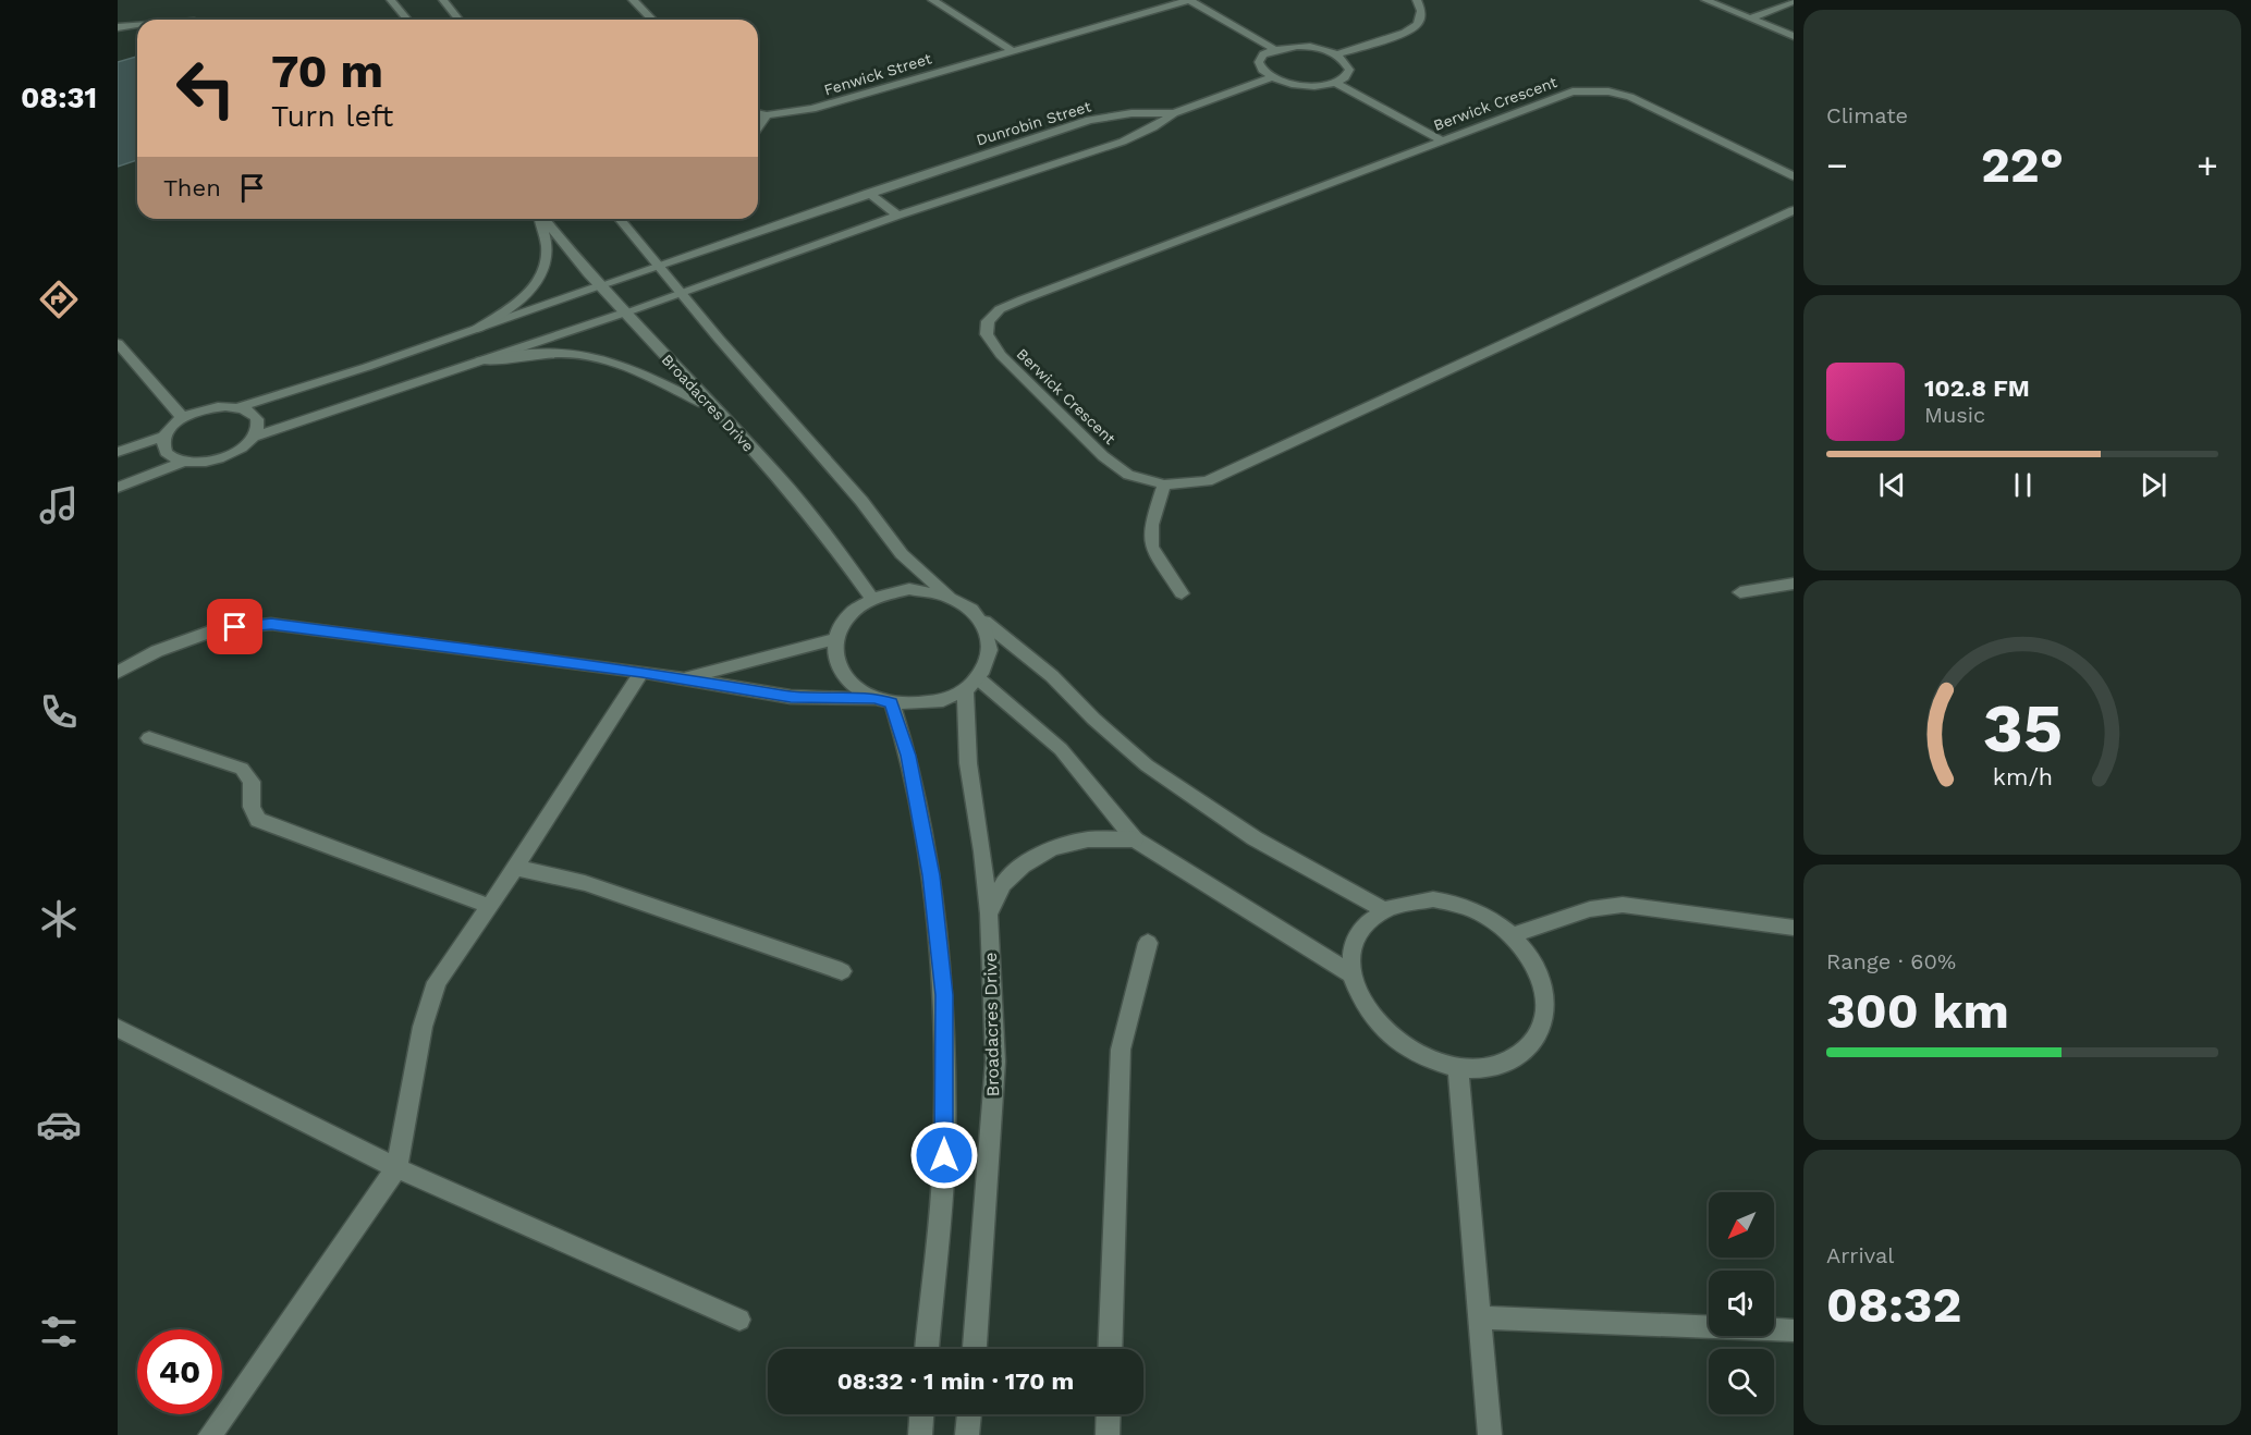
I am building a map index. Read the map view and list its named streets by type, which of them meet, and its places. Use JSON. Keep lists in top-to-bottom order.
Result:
{
  "streets": {
    "street": [
      "Fenwick Street",
      "Berwick Crescent",
      "Dunrobin Street",
      "Broadacres Drive"
    ]
  },
  "crossings": [
    ["Dunrobin Street", "Broadacres Drive"]
  ],
  "north": "bottom left",
  "page": {
    "tabs": "08:31",
    "tile": [
      "Climate",
      ["Range · 60%", "300 km"],
      ["Arrival", "08:32"]
    ],
    "turn": ["70 m", "Turn left"],
    "heat": ["−", "22°", "+"],
    "then": "Then",
    "song": ["102.8 FM", "Music"],
    "limit": "40",
    "trip": "08:32 · 1 min · 170 m",
    "gauge": ["35", "km/h"]
  }
}
